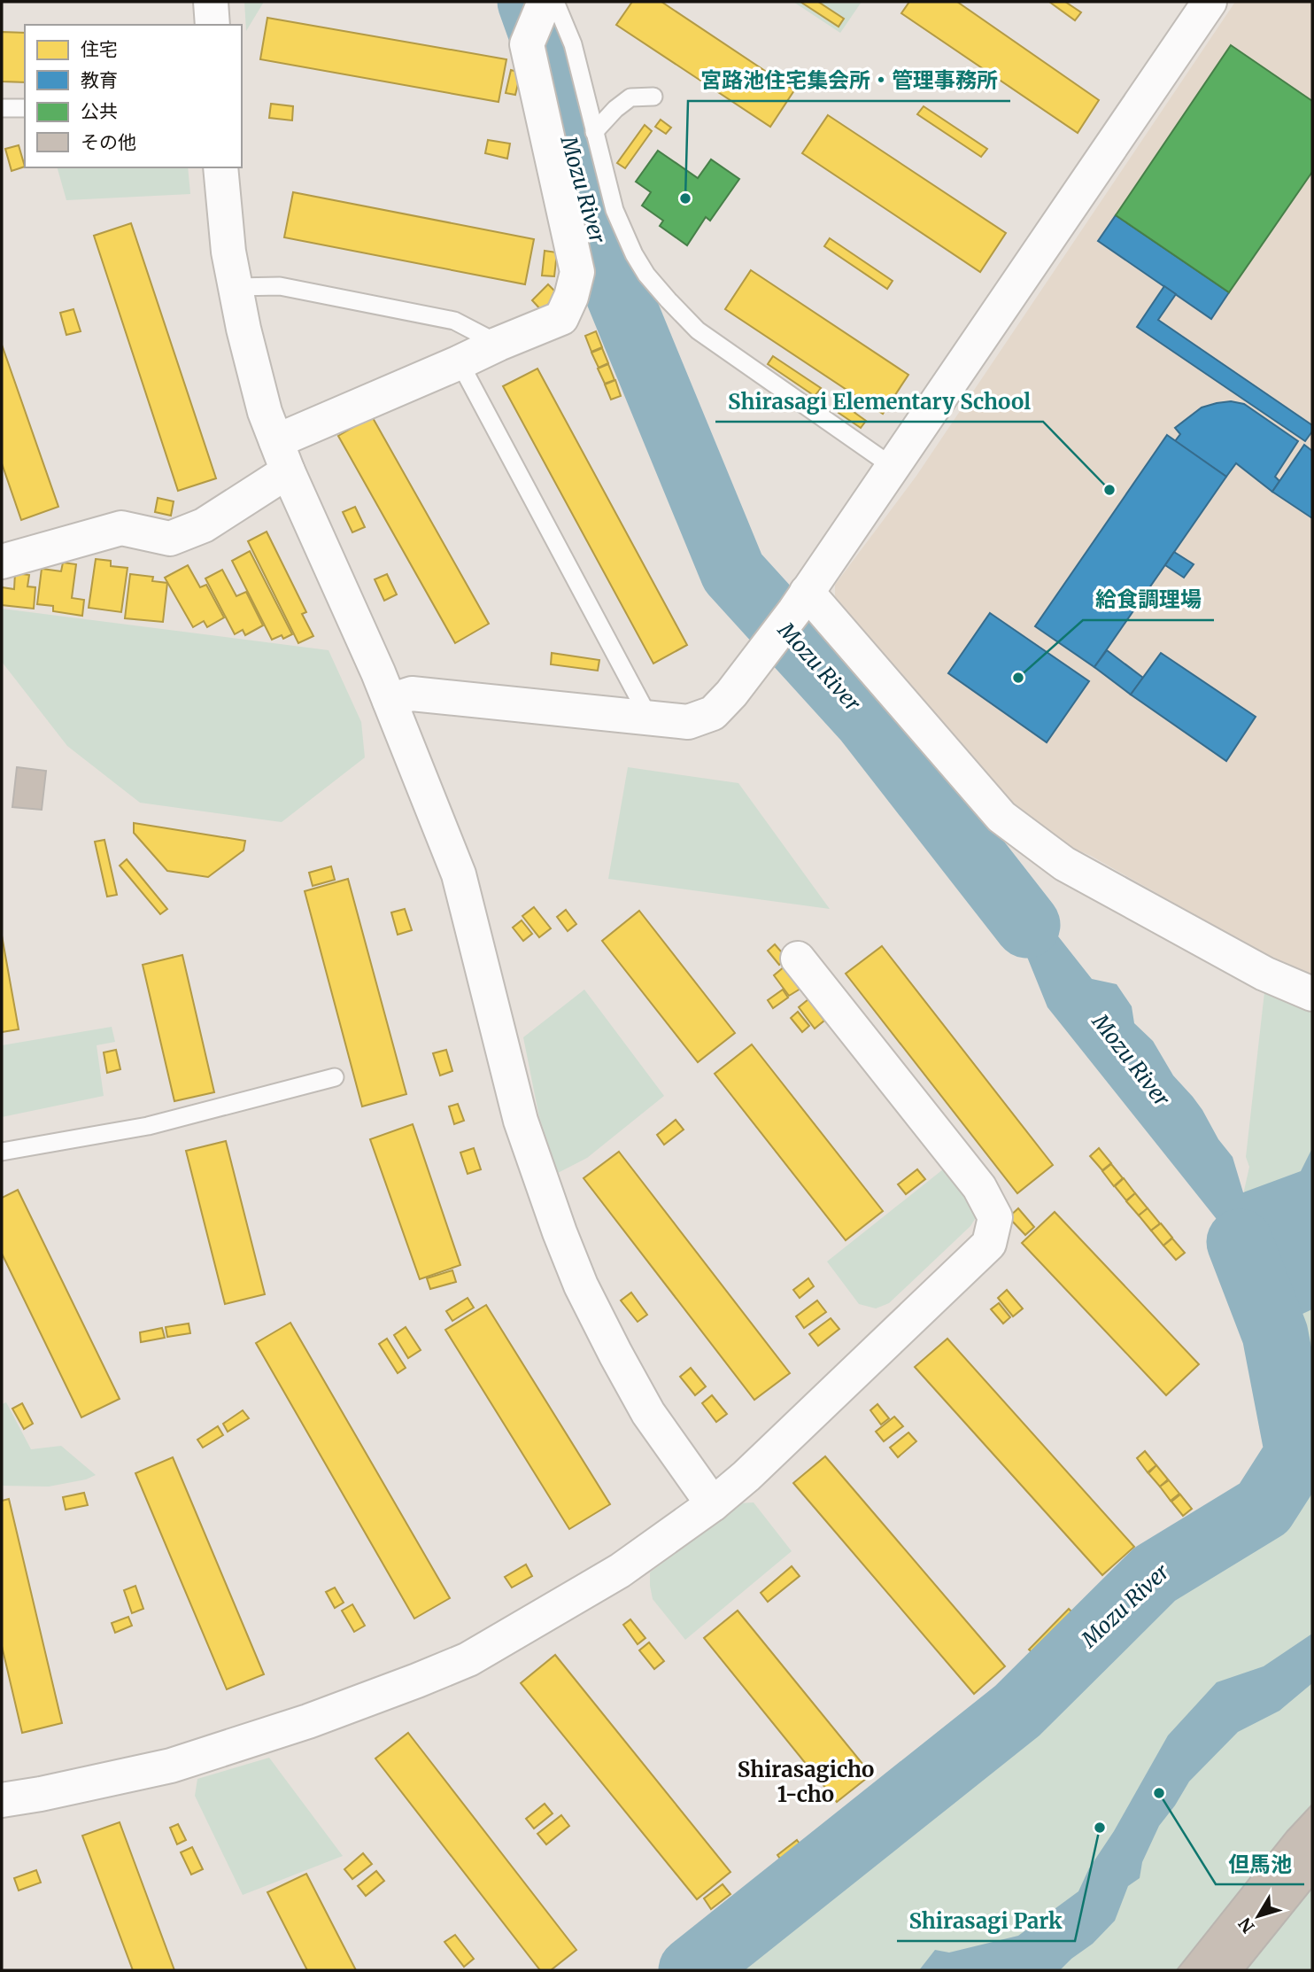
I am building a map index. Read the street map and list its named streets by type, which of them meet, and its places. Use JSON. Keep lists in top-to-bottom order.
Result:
{
  "districts": ["Shirasagicho 1-cho"],
  "water": ["Mozu River"],
  "places": [
    "宮路池住宅集会所・管理事務所",
    "Shirasagi Elementary School",
    "給食調理場",
    "但馬池",
    "Shirasagi Park"
  ],
  "legend": [
    "住宅",
    "教育",
    "公共",
    "その他"
  ],
  "north": "bottom left"
}
